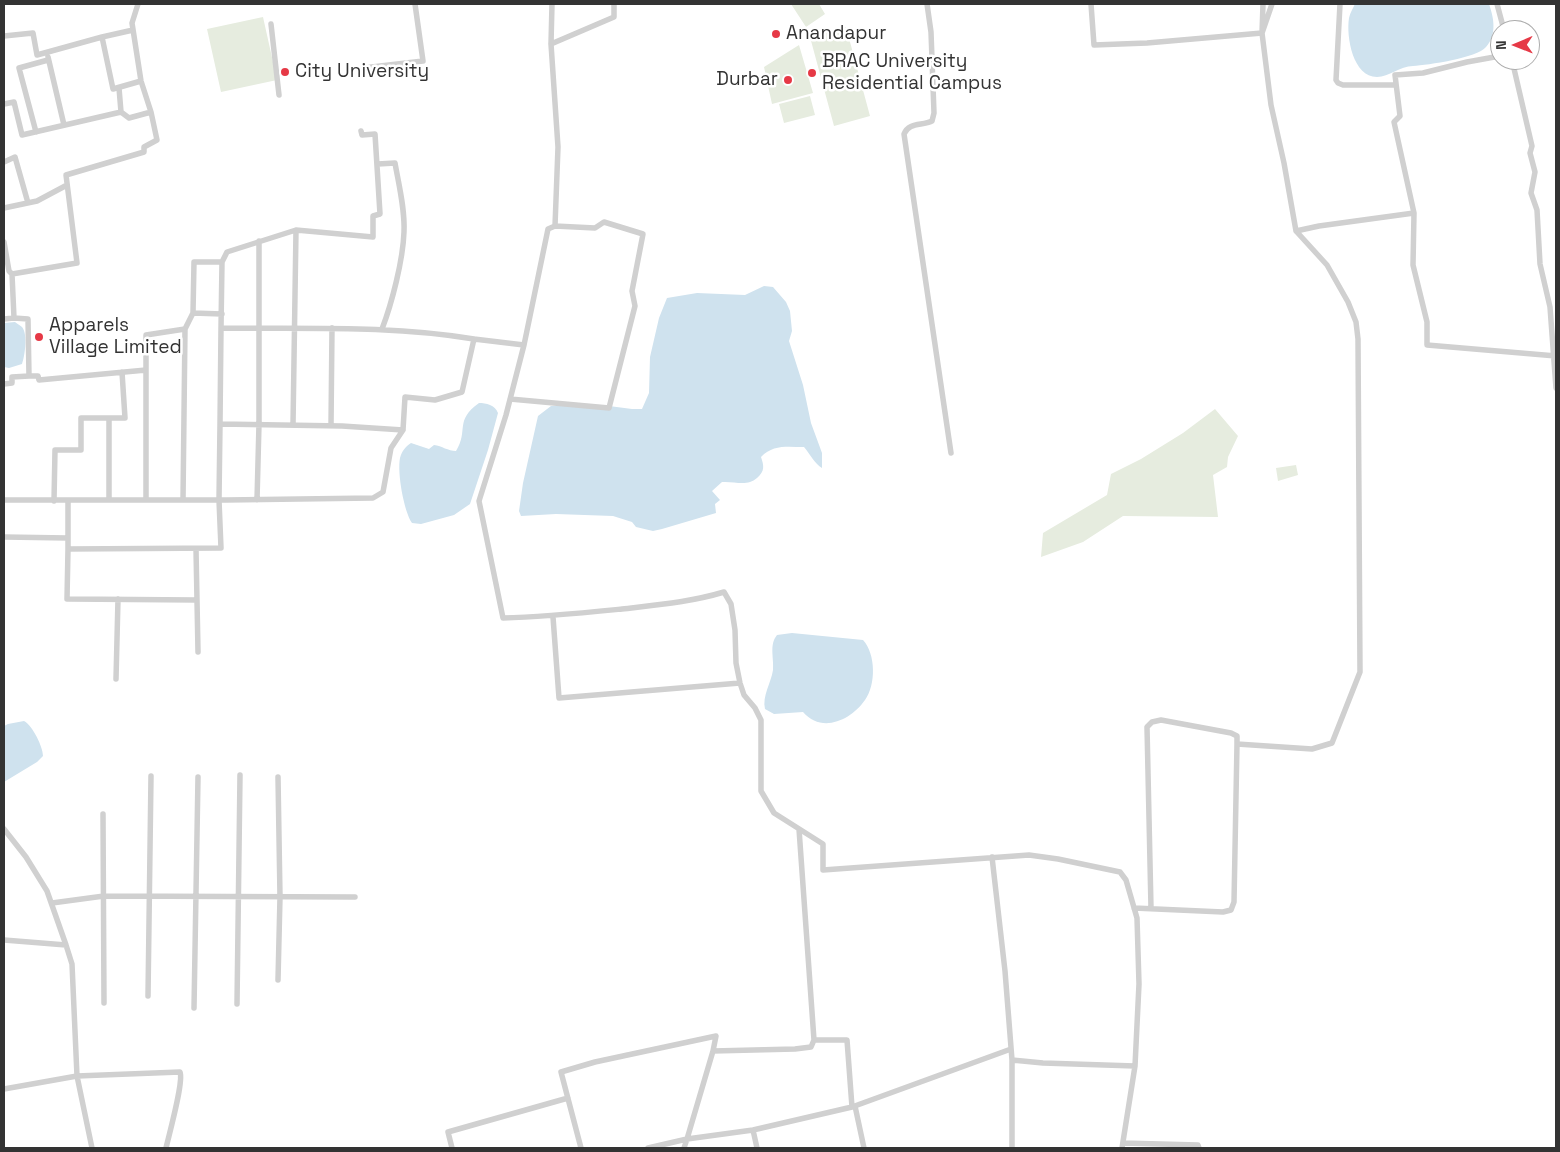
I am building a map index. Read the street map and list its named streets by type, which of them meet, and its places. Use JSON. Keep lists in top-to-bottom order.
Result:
{
  "places": [
    "Anandapur",
    "City University",
    "BRAC University Residential Campus",
    "Durbar",
    "Apparels Village Limited"
  ],
  "north": "left"
}
